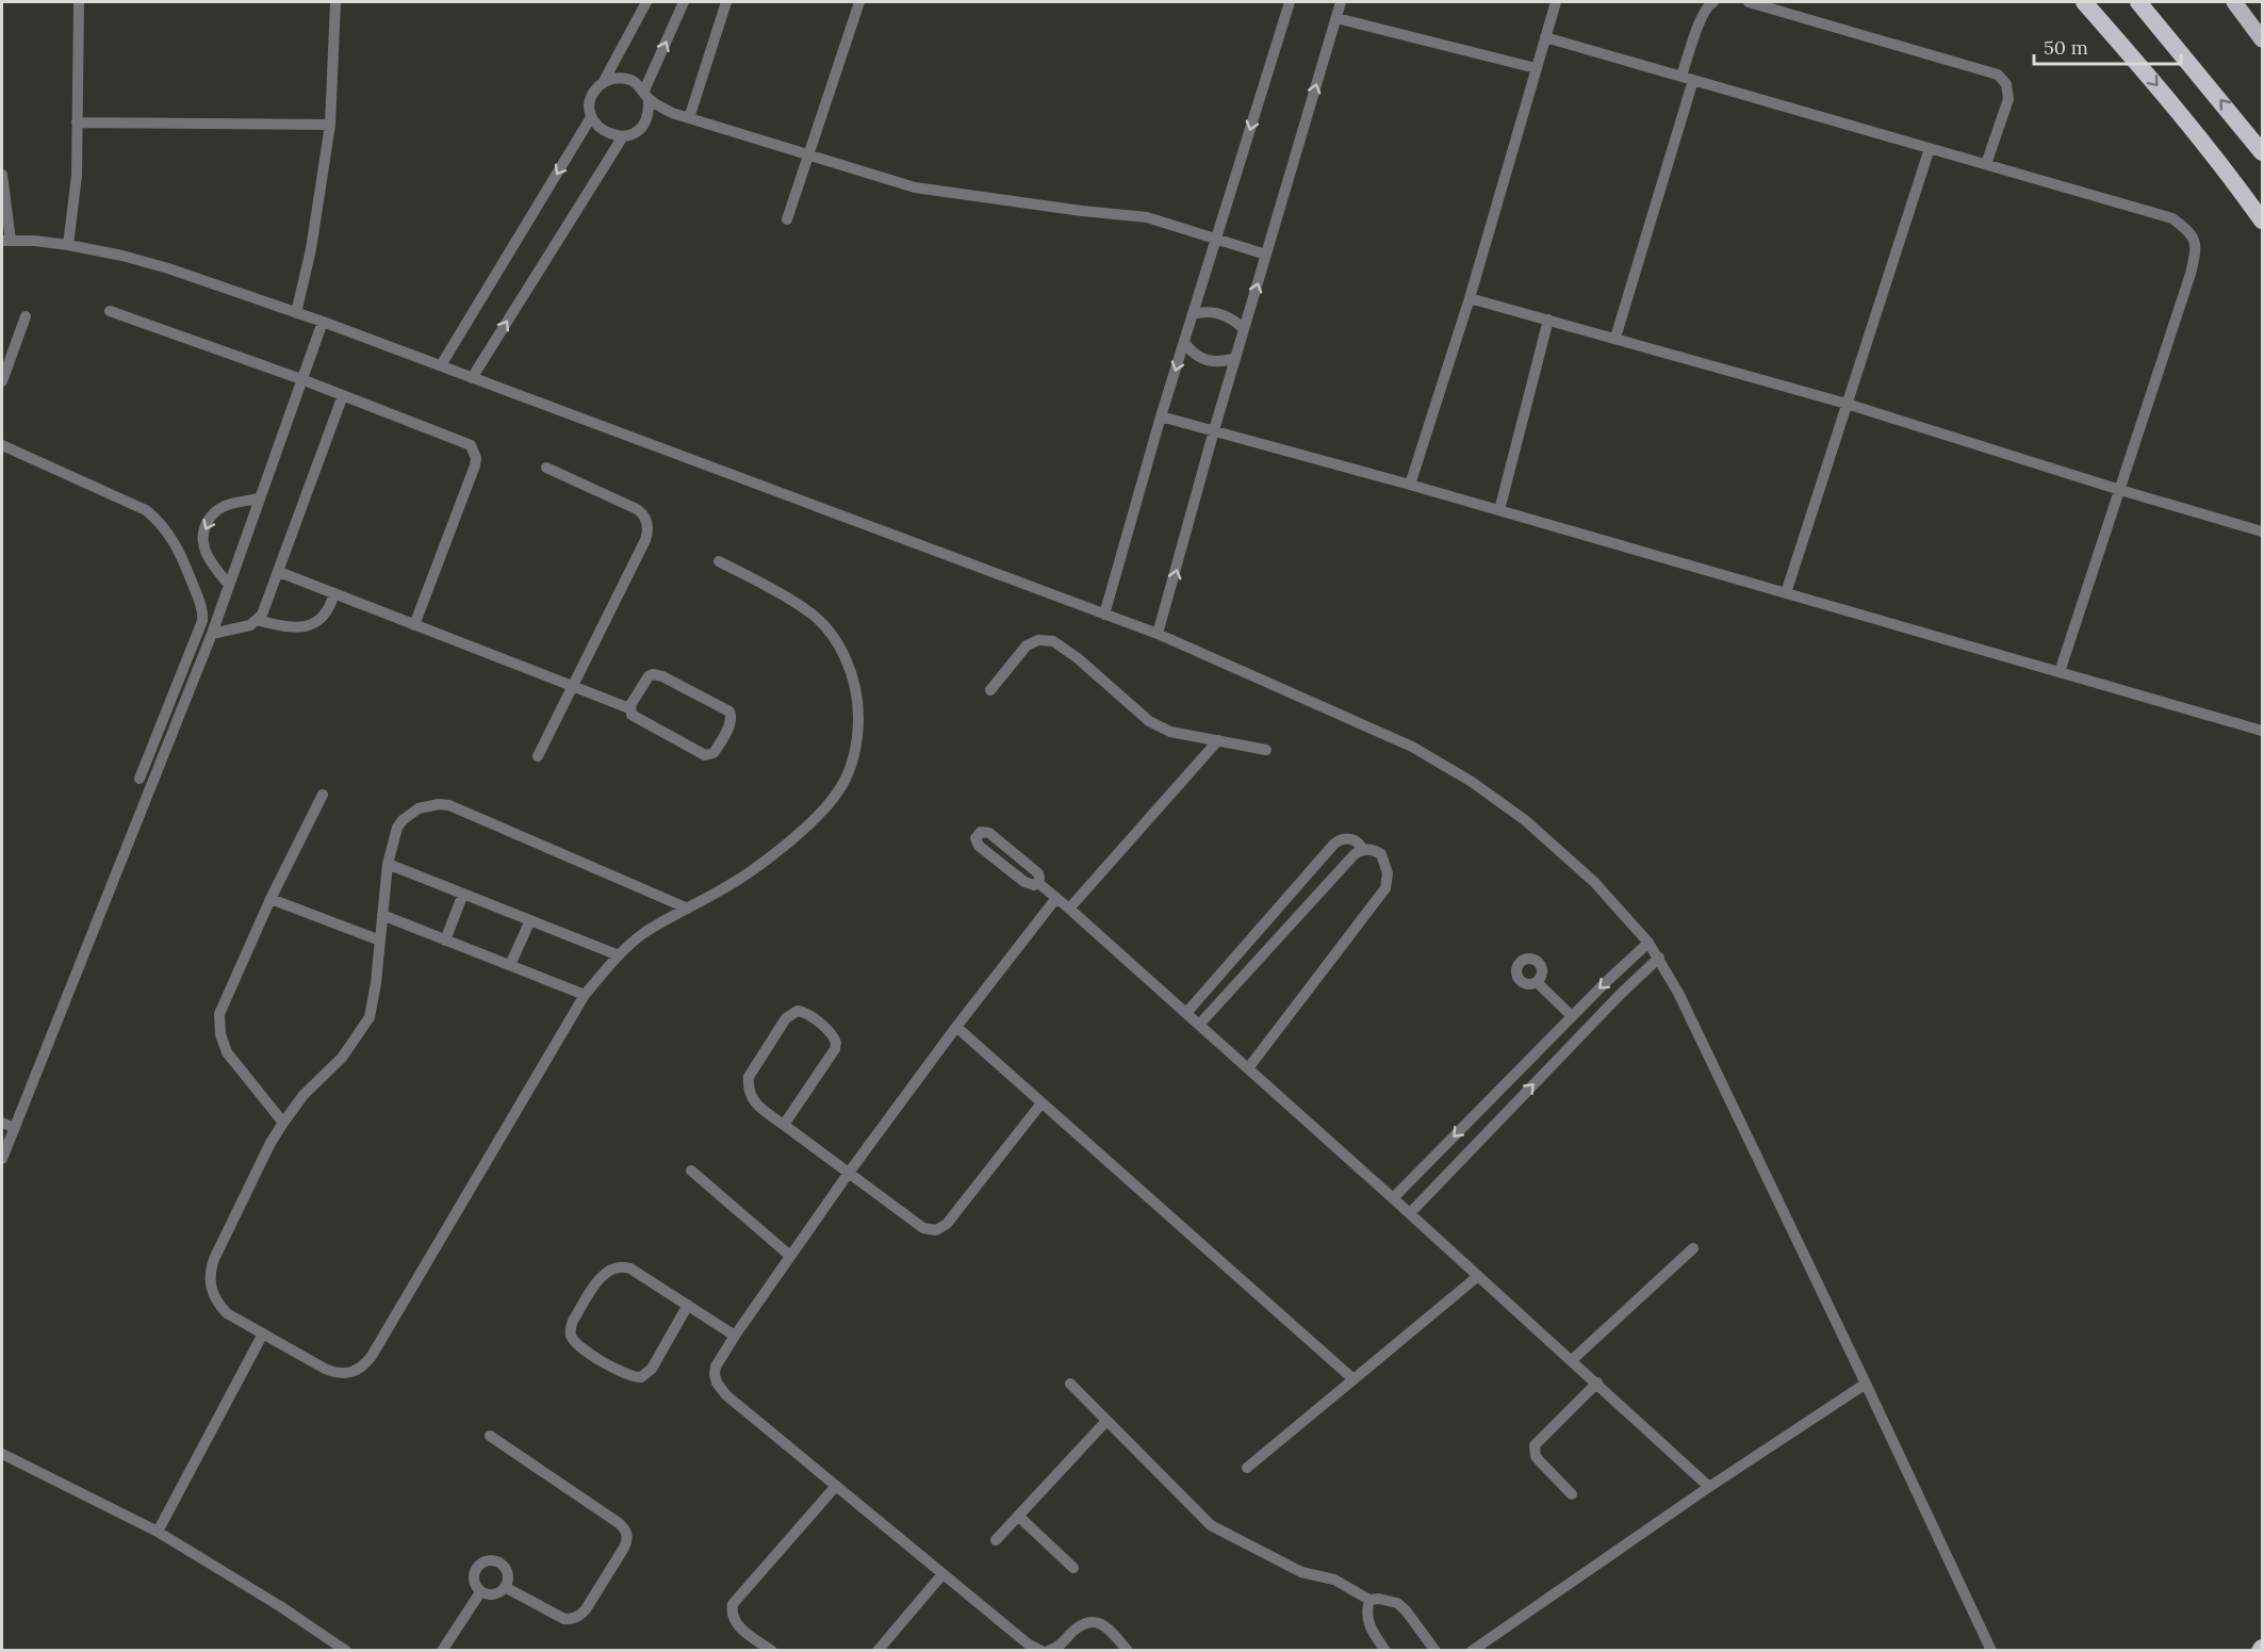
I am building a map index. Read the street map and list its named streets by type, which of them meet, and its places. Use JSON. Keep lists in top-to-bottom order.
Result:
{
  "scale_bar": "50 m"
}
